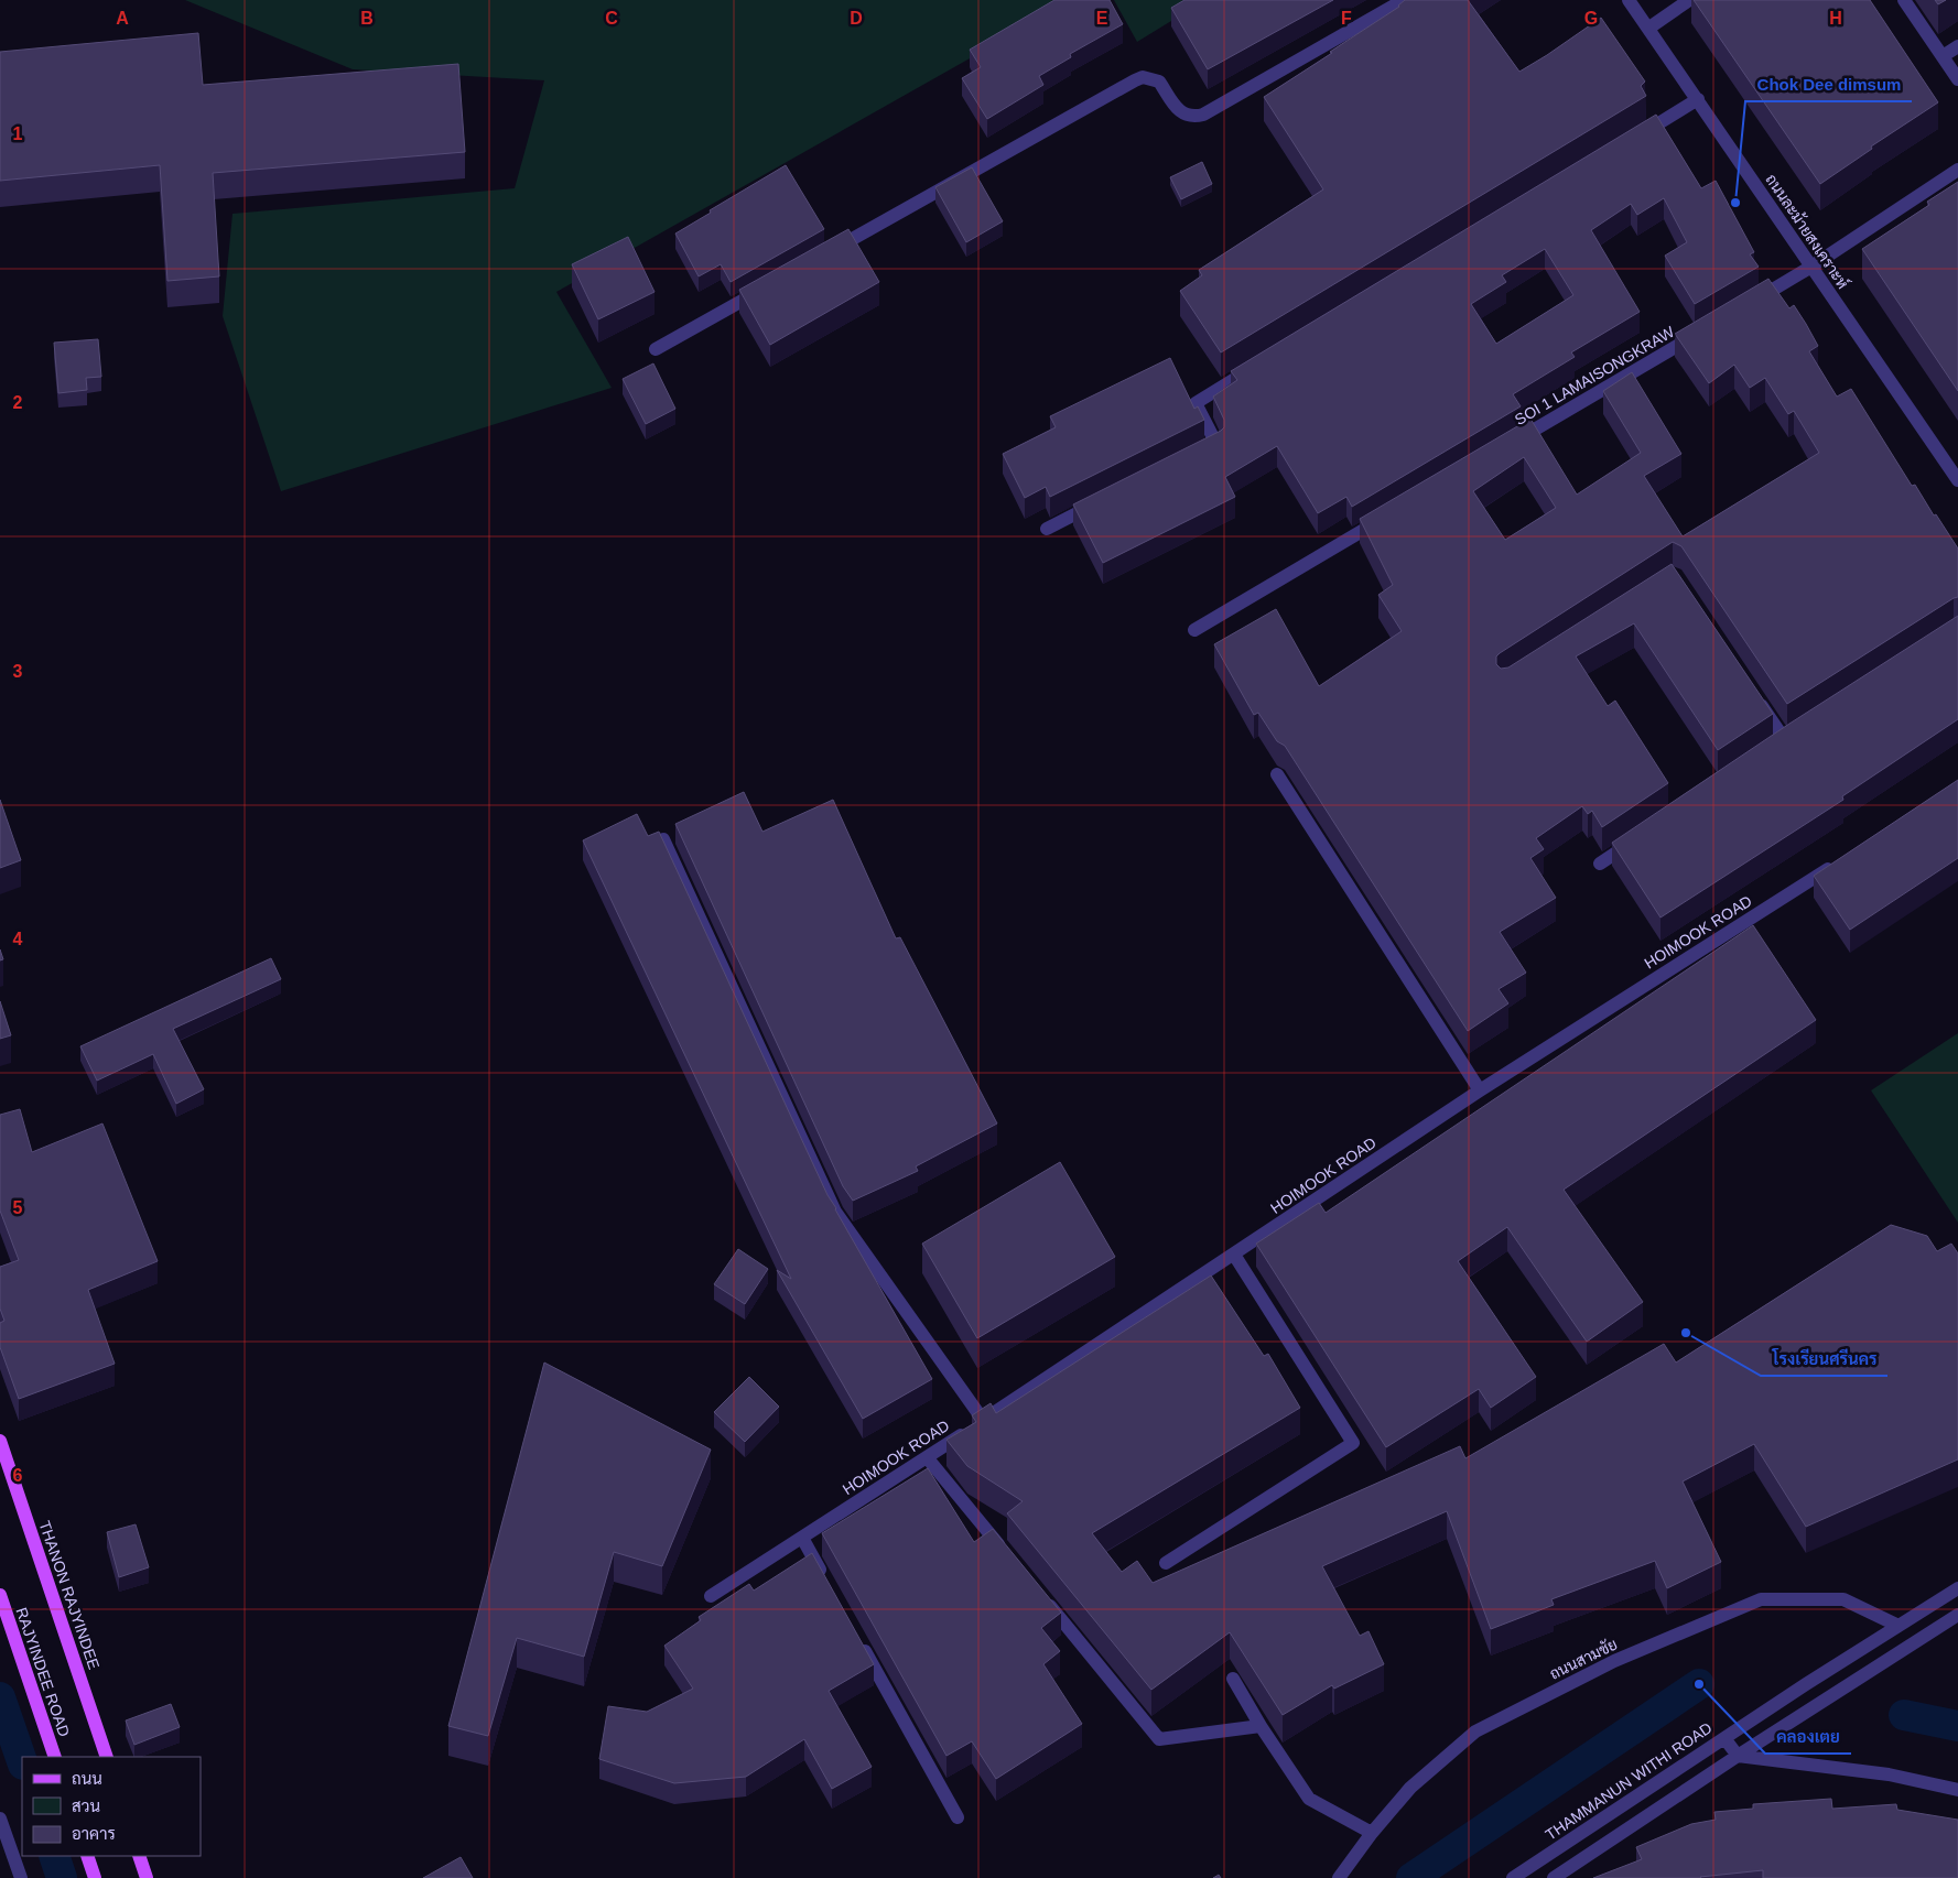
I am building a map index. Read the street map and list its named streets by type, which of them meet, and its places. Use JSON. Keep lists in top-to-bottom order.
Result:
{
  "streets": {
    "main road": ["THANON RAJYINDEE", "RAJYINDEE ROAD"],
    "street": [
      "ถนนละม้ายสงเคราะห์",
      "SOI 1 LAMAISONGKRAW",
      "HOIMOOK ROAD",
      "ถนนสามชัย",
      "THAMMANUN WITHI ROAD"
    ]
  },
  "crossings": [
    ["ถนนสามชัย", "THAMMANUN WITHI ROAD"]
  ],
  "places": ["Chok Dee dimsum", "โรงเรียนศรีนคร", "คลองเตย"],
  "legend": ["ถนน", "สวน", "อาคาร"],
  "grid": {
    "columns": [
      "A",
      "B",
      "C",
      "D",
      "E",
      "F",
      "G",
      "H"
    ],
    "rows": [
      "1",
      "2",
      "3",
      "4",
      "5",
      "6"
    ]
  }
}
